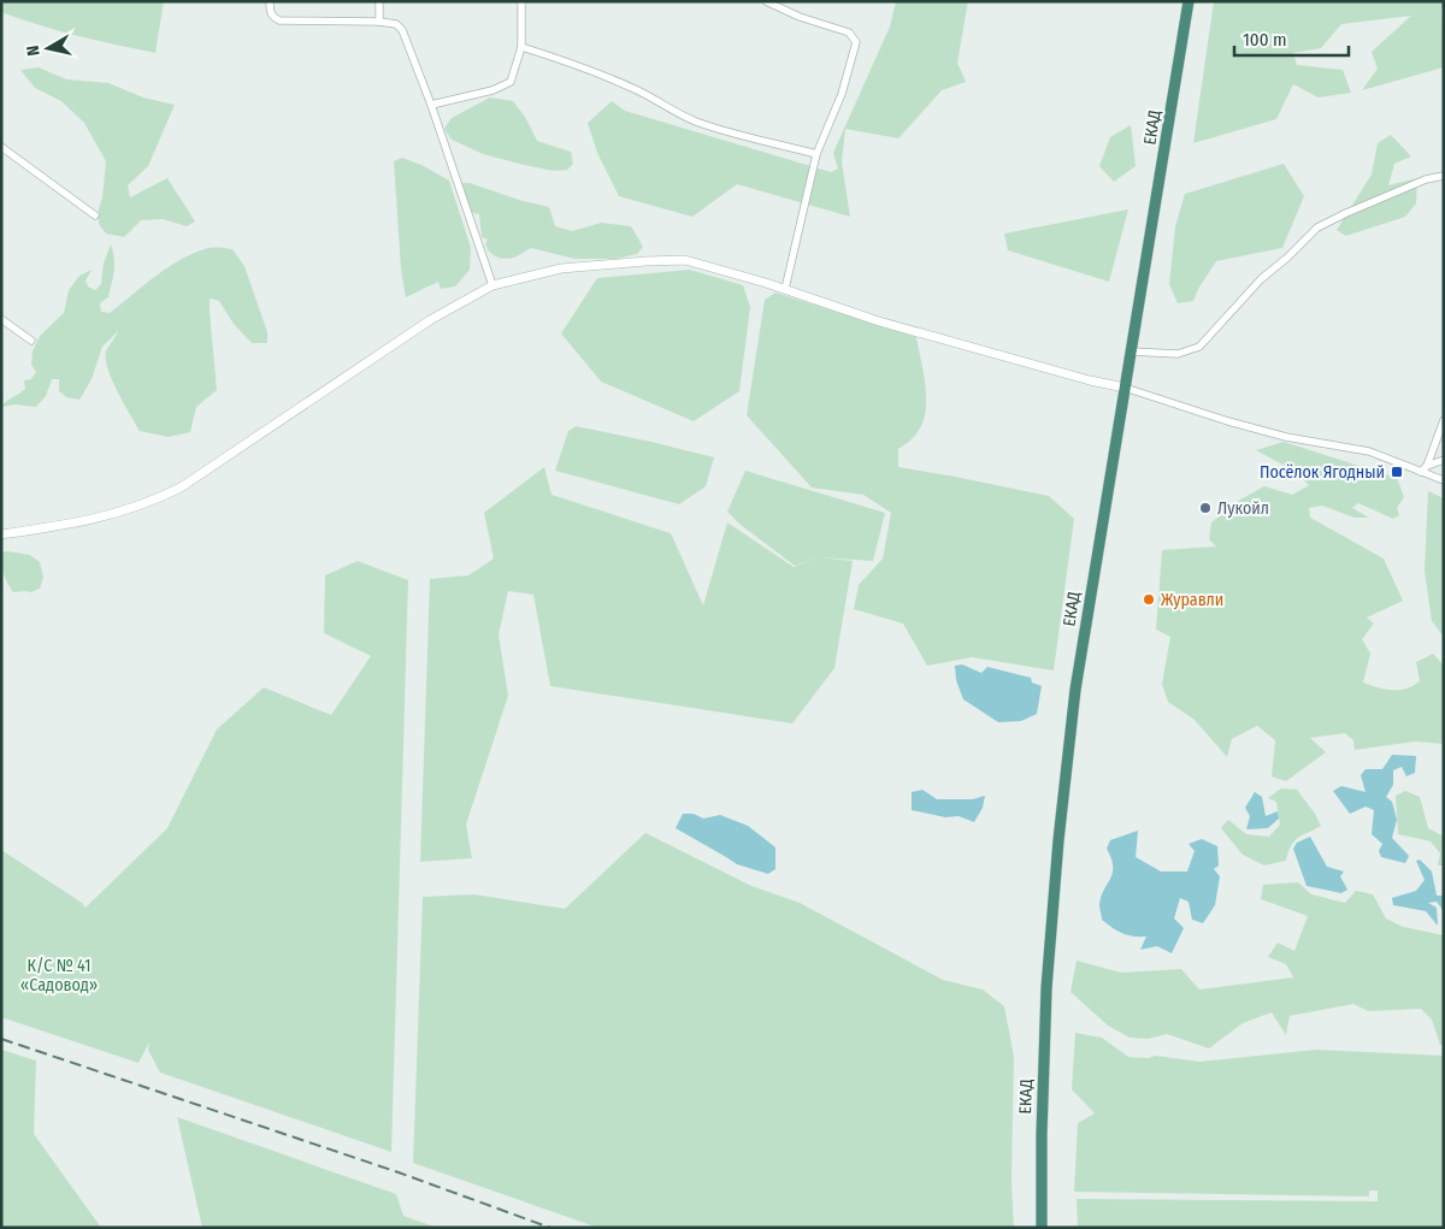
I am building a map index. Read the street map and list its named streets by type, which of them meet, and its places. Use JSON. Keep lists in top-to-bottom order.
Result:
{
  "streets": {
    "highway": ["ЕКАД"]
  },
  "parks": ["К/С № 41 «Садовод»"],
  "places": {
    "transit": ["Посёлок Ягодный"],
    "other": ["Лукойл", "Журавли"]
  },
  "scale_bar": "100 m",
  "north": "left"
}
